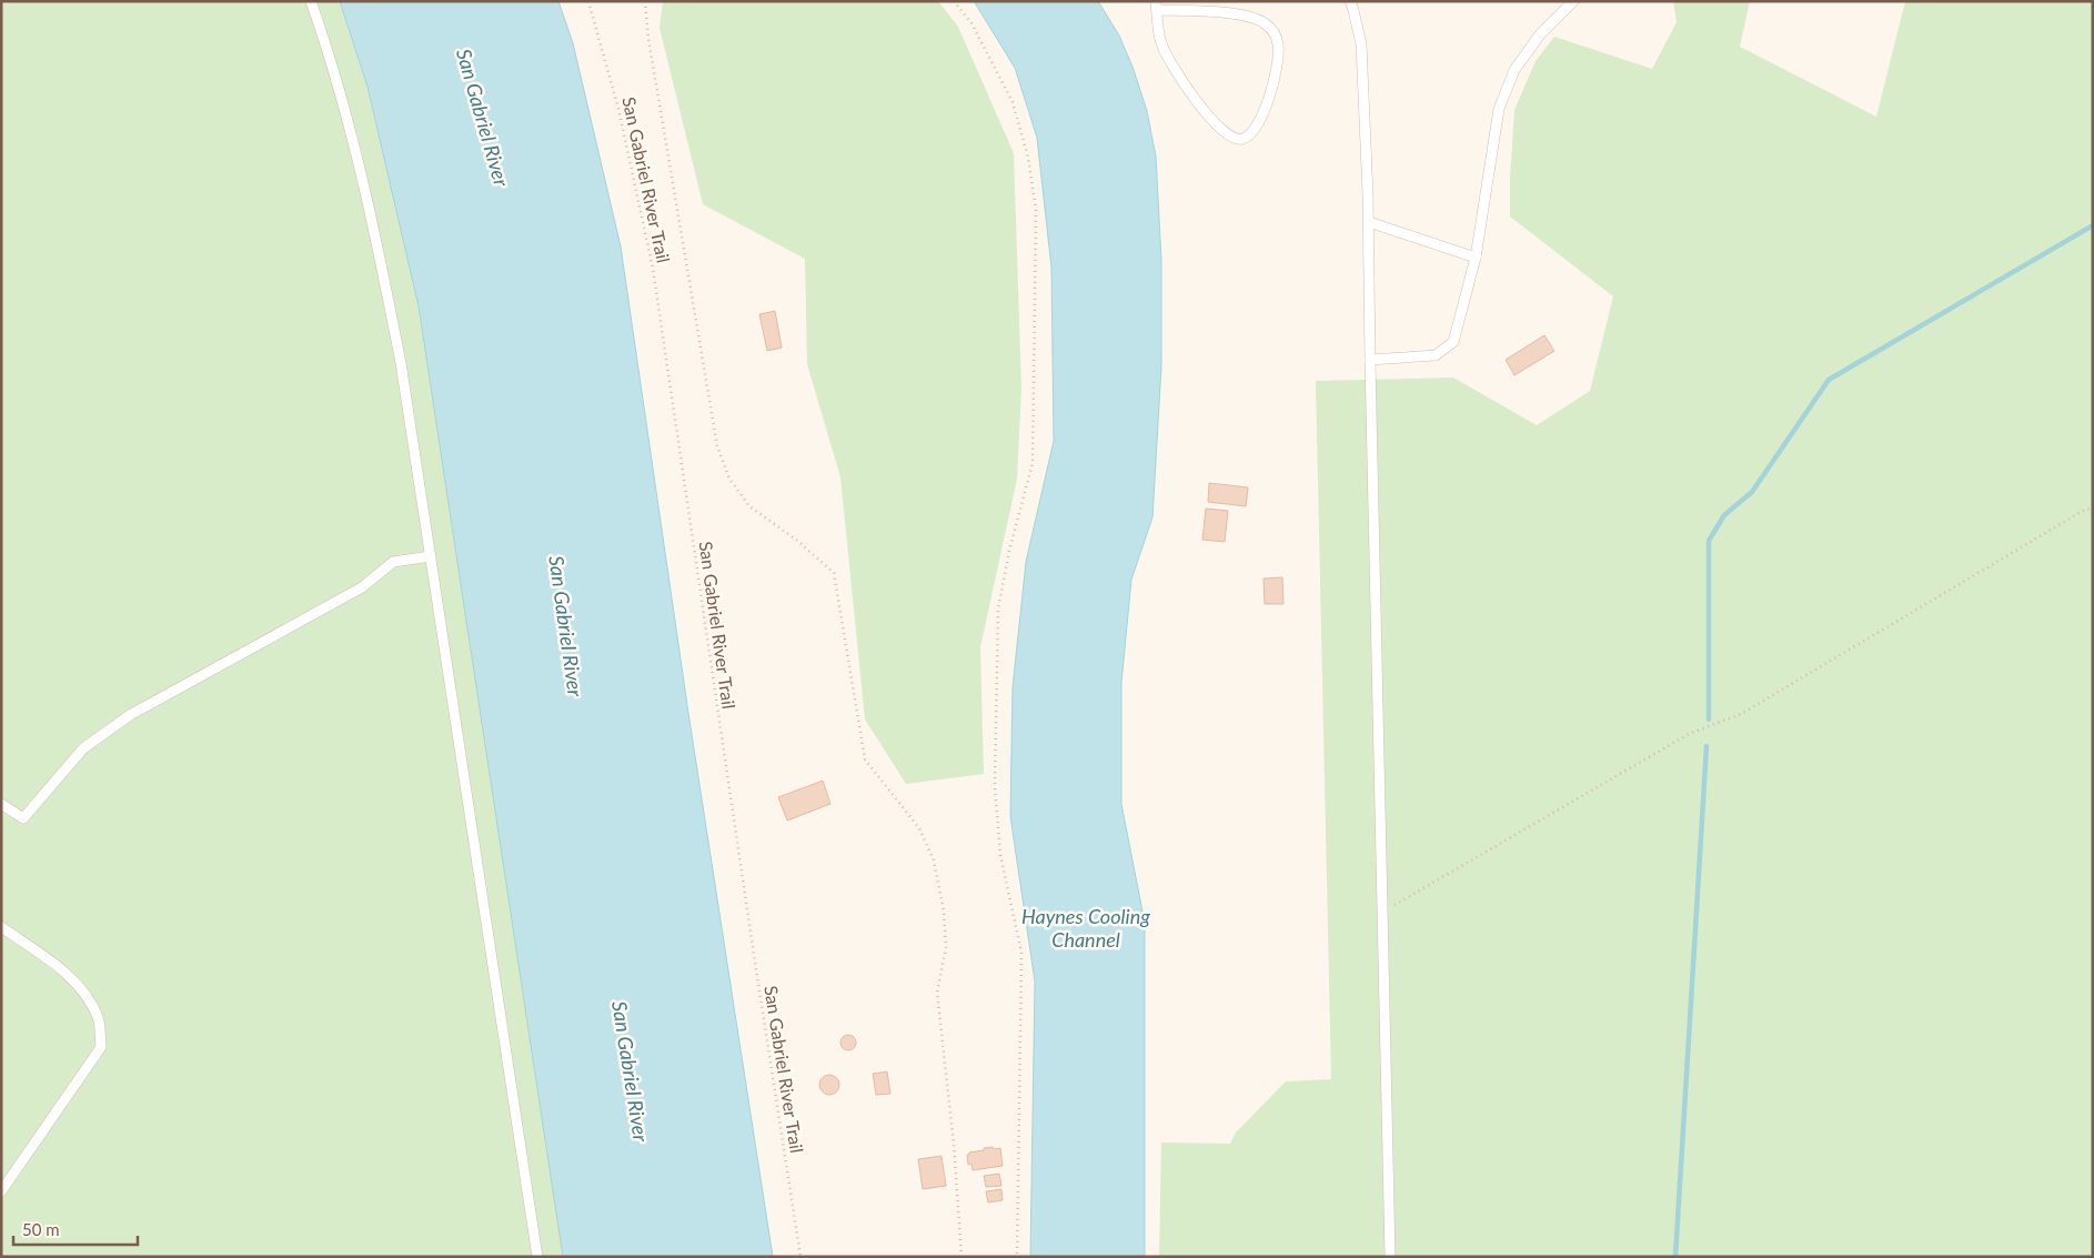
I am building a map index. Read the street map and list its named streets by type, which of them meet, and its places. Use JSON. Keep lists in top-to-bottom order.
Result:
{
  "streets": {
    "path": ["San Gabriel River Trail"]
  },
  "water": ["San Gabriel River", "Haynes Cooling Channel"],
  "scale_bar": "50 m"
}
